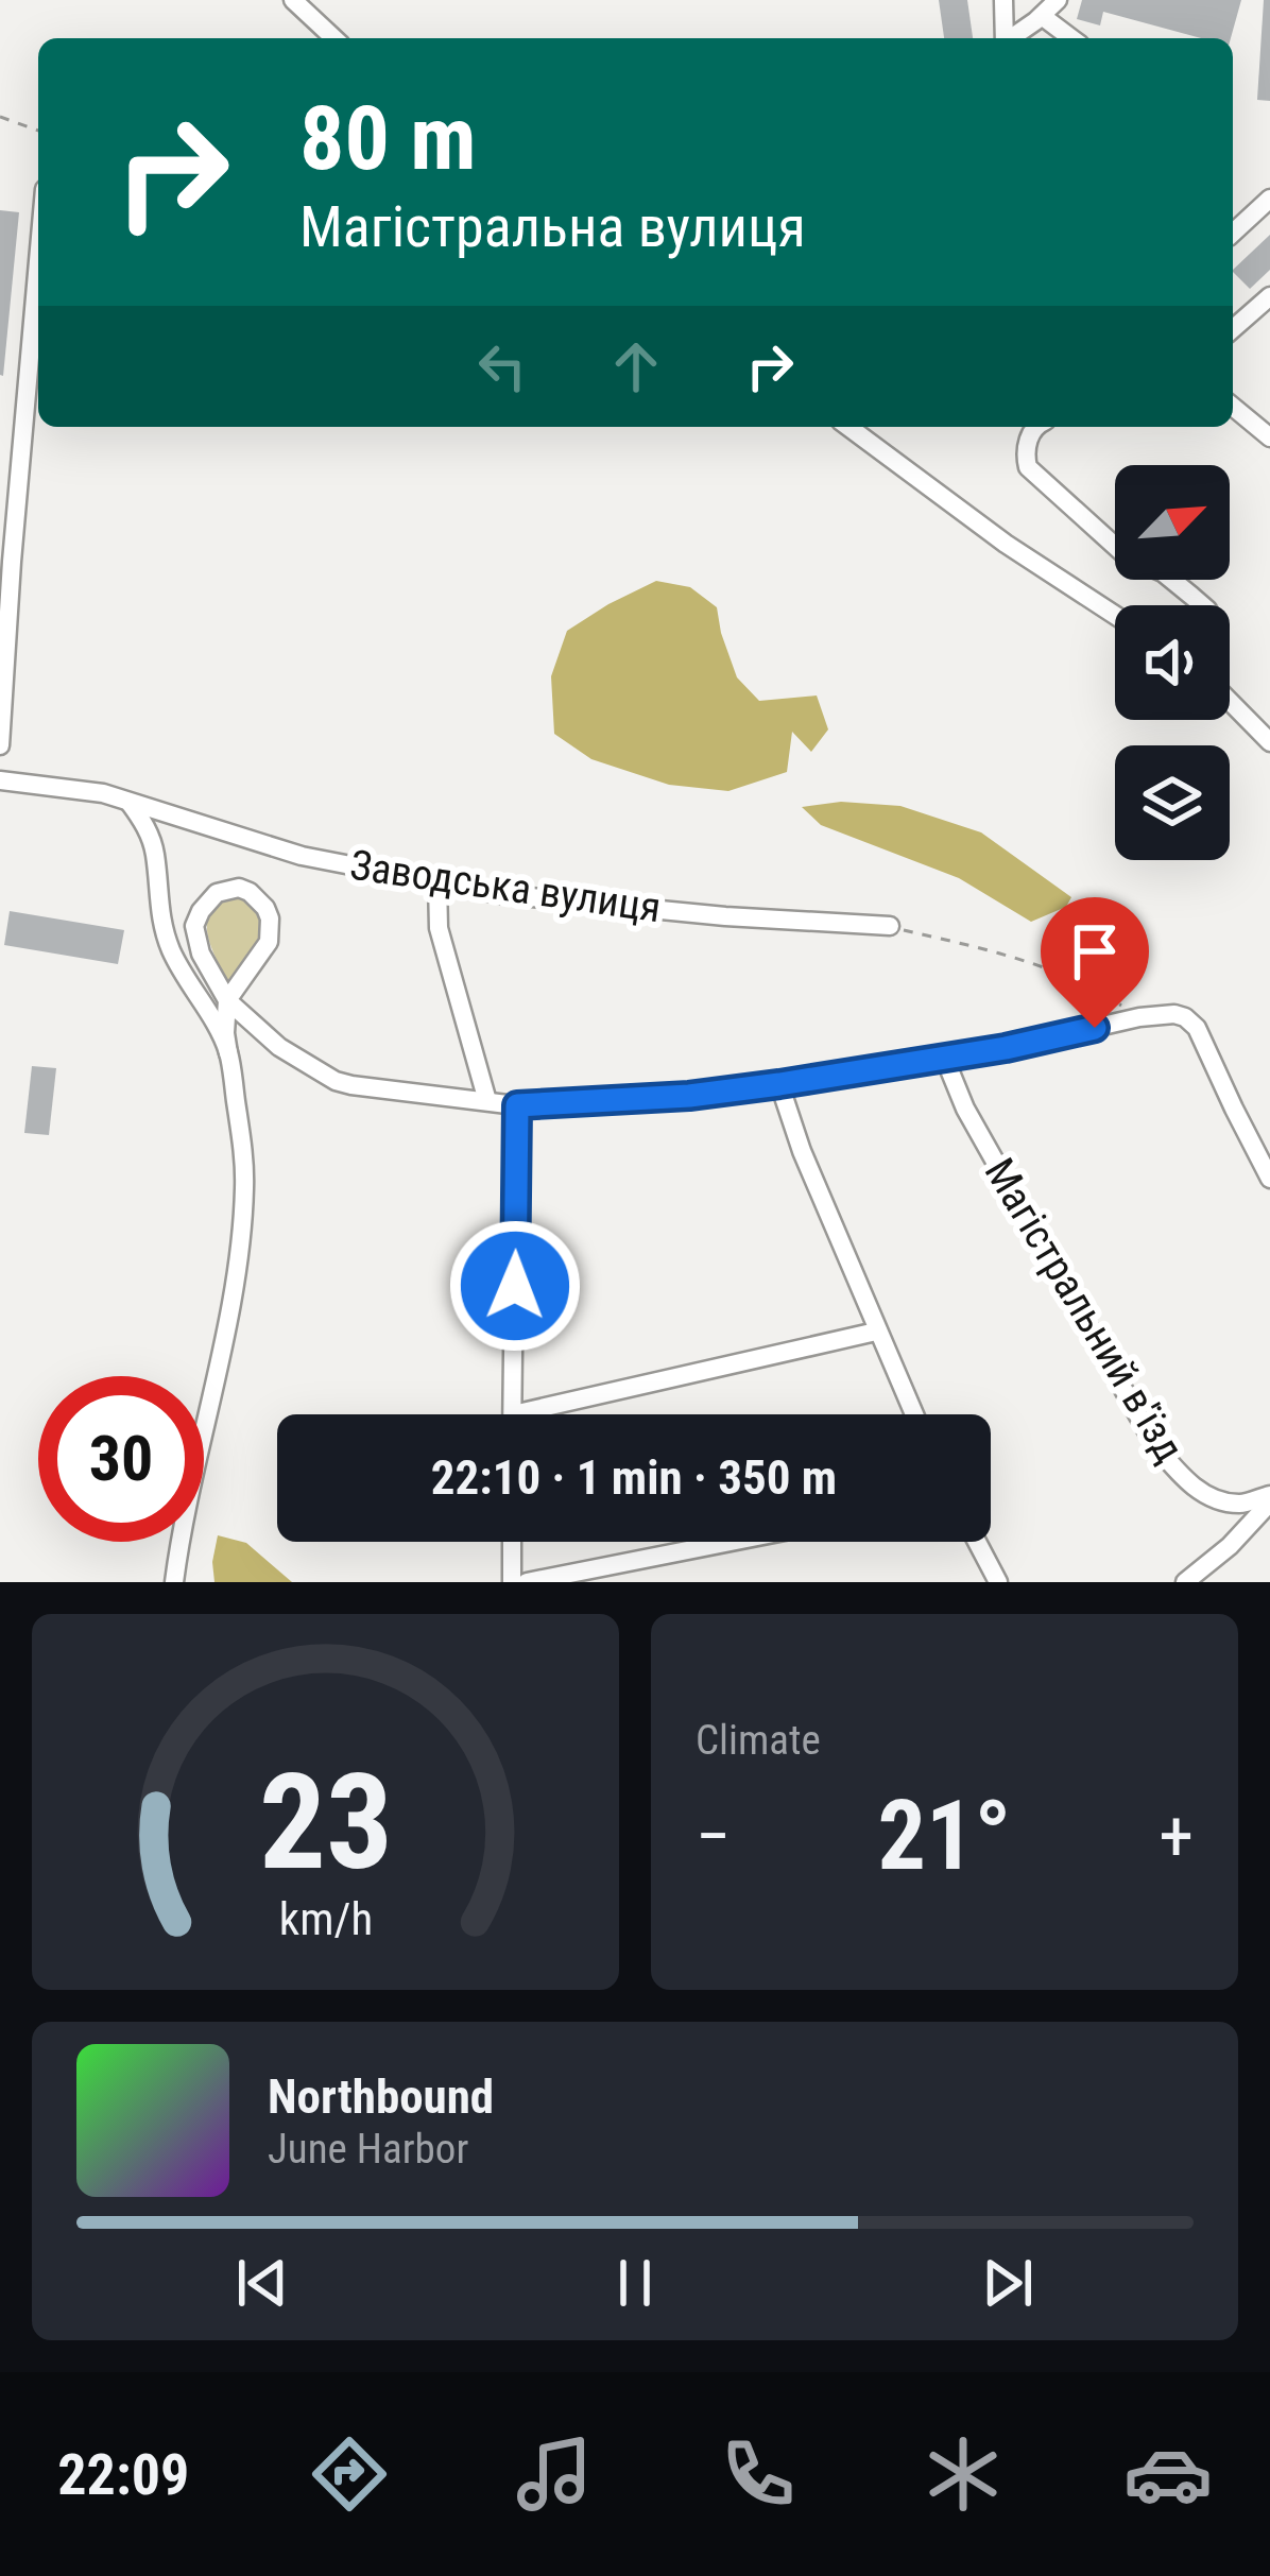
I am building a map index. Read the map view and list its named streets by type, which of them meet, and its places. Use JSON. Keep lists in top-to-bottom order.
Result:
{
  "streets": {
    "street": ["Заводська вулиця", "Магістральний в'їзд"]
  },
  "north": "top right",
  "page": {
    "turn": ["80 m", "Магістральна вулиця"],
    "limit": "30",
    "trip": "22:10 · 1 min · 350 m",
    "tile": "Climate",
    "heat": ["−", "21°", "+"],
    "song": ["Northbound", "June Harbor"],
    "tabs": "22:09",
    "gauge": ["23", "km/h"]
  }
}
